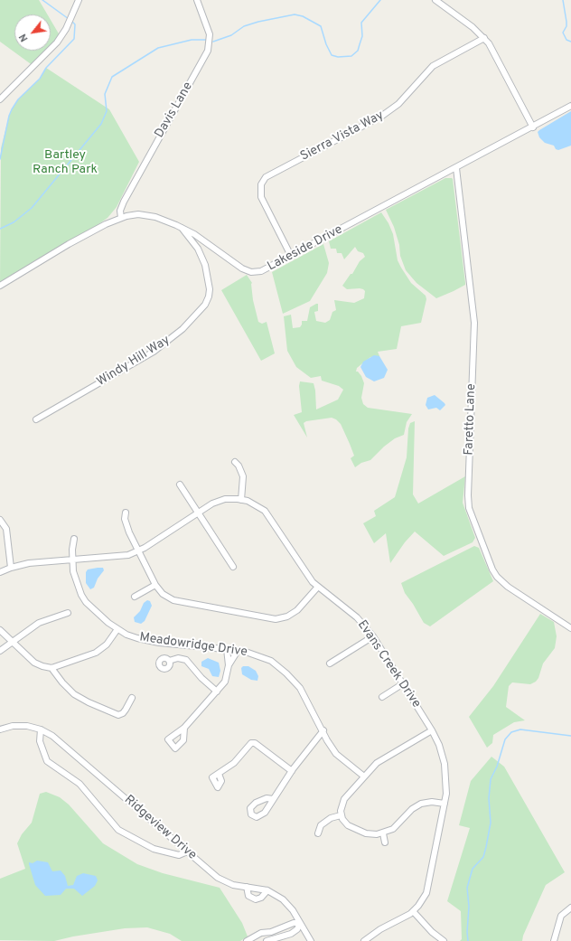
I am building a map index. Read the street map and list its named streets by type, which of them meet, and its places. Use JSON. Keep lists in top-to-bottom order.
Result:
{
  "streets": {
    "street": [
      "Davis Lane",
      "Sierra Vista Way",
      "Lakeside Drive",
      "Windy Hill Way",
      "Faretto Lane",
      "Meadowridge Drive",
      "Evans Creek Drive",
      "Ridgeview Drive"
    ]
  },
  "crossings": [
    ["Davis Lane", "Lakeside Drive"],
    ["Sierra Vista Way", "Lakeside Drive"],
    ["Lakeside Drive", "Windy Hill Way"],
    ["Lakeside Drive", "Faretto Lane"],
    ["Meadowridge Drive", "Evans Creek Drive"]
  ],
  "parks": ["Bartley Ranch Park"],
  "north": "bottom left"
}
